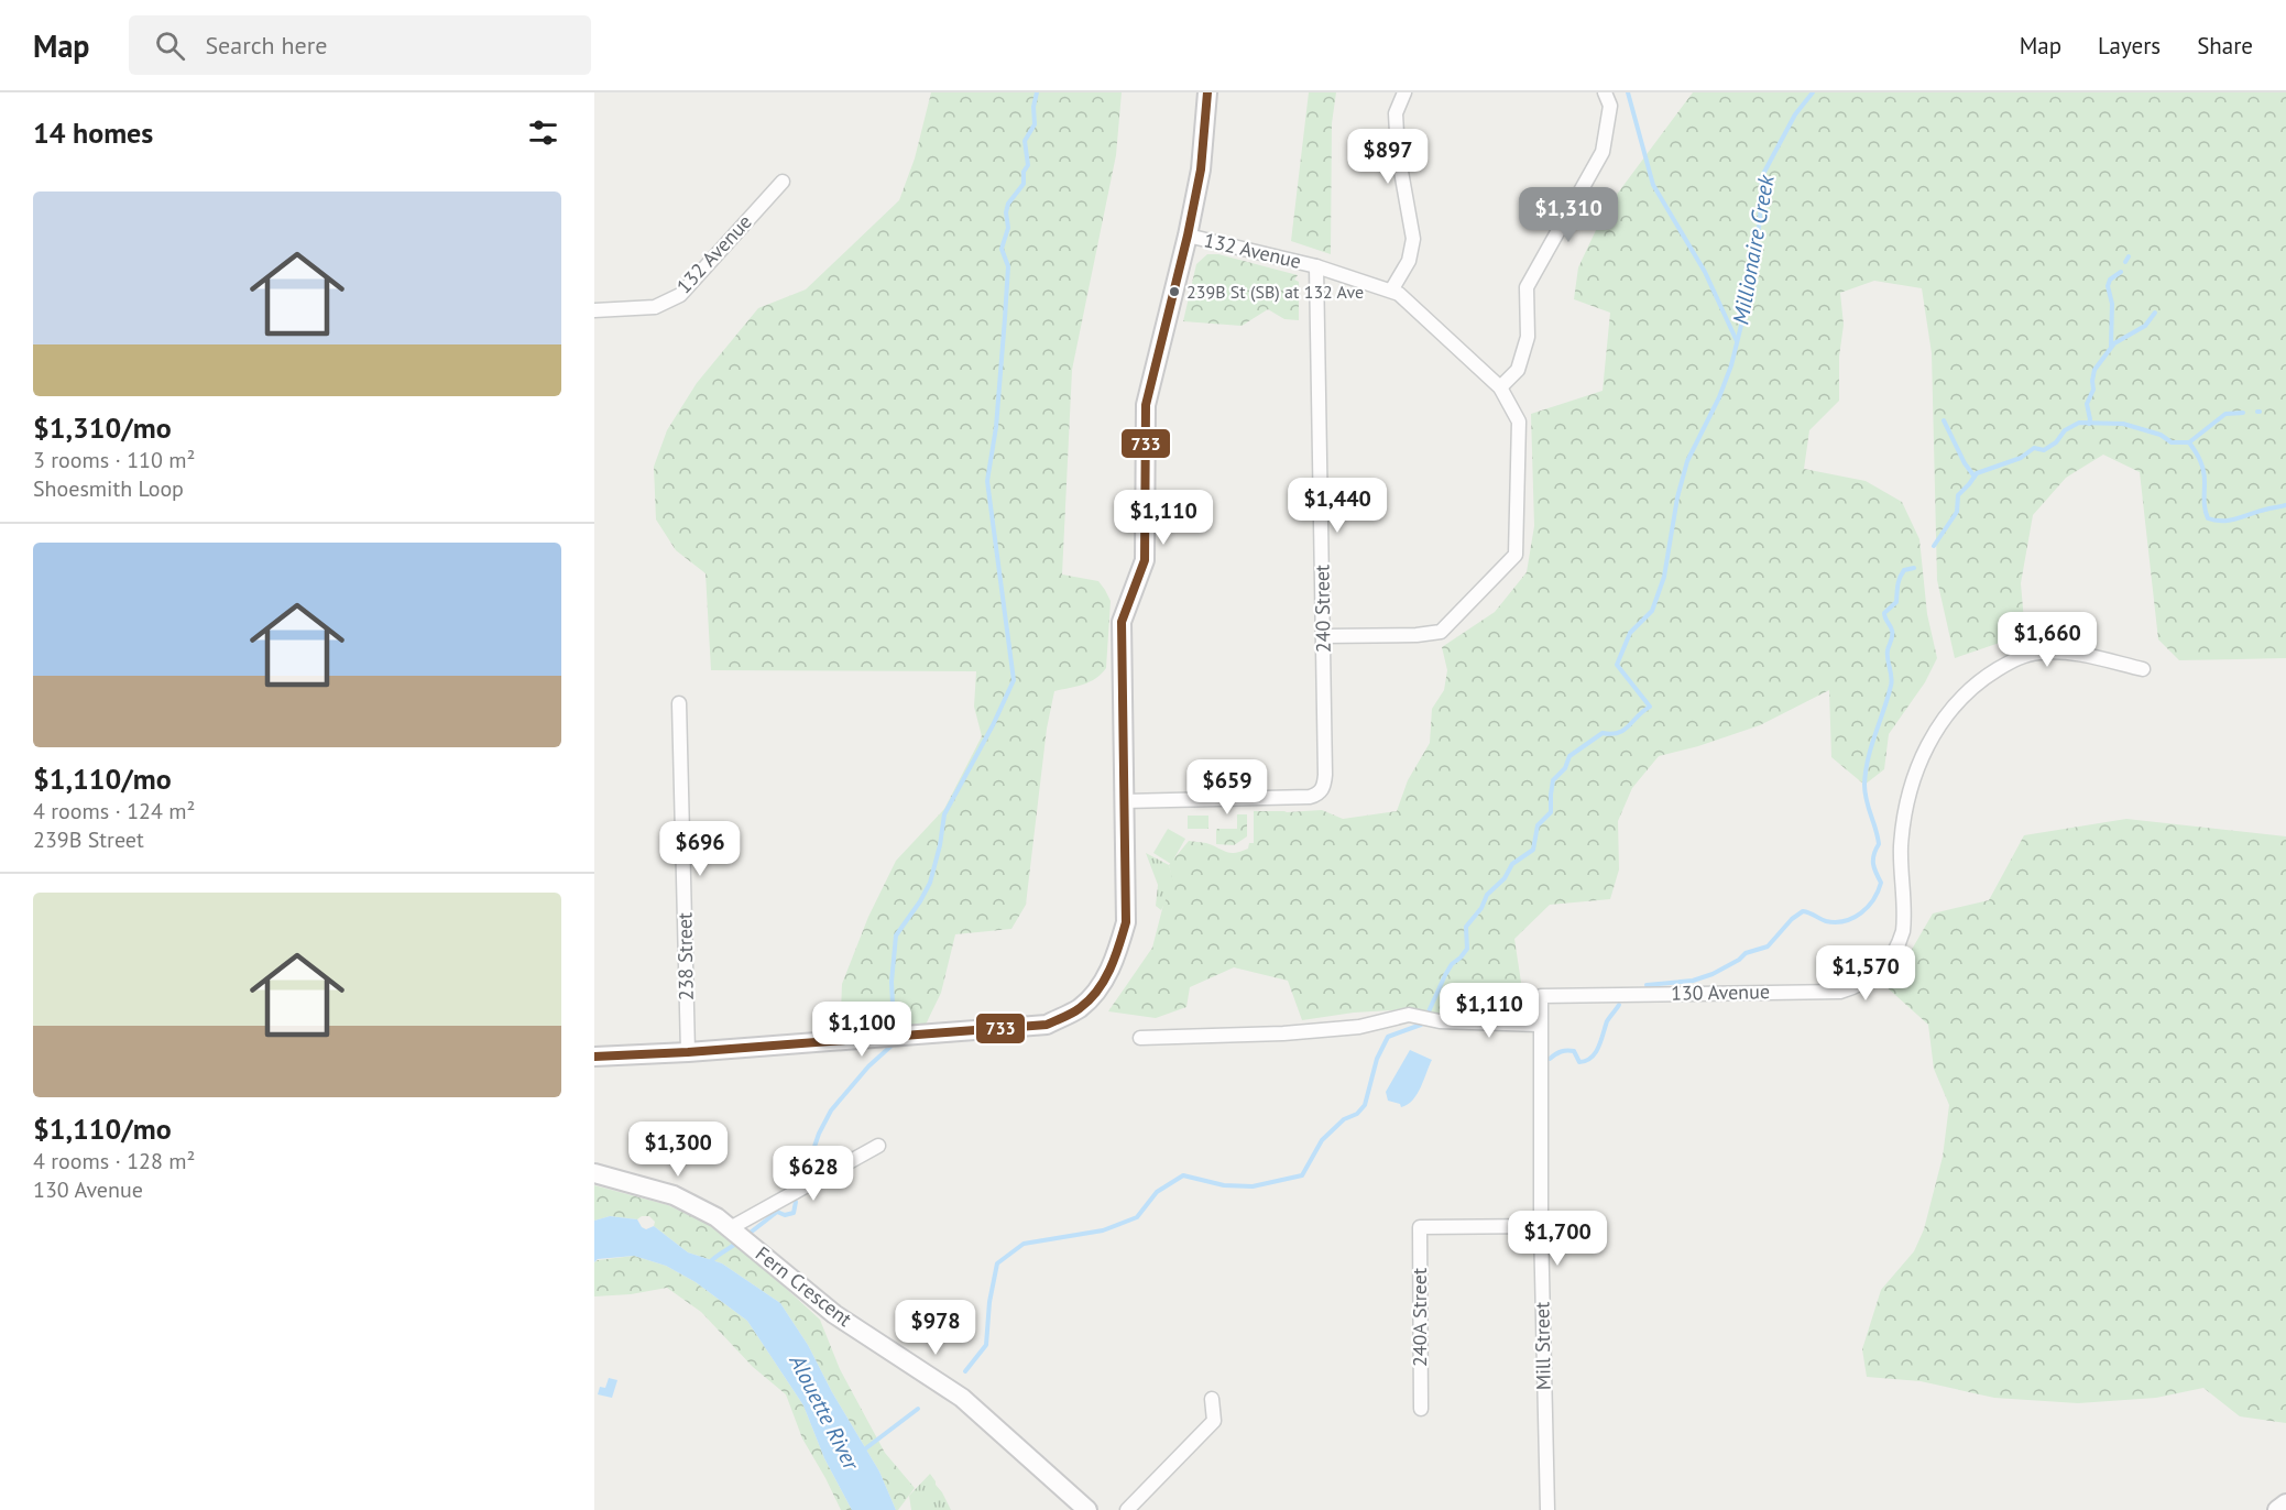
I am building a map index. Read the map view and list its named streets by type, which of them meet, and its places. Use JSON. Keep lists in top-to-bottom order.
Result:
{
  "streets": {
    "street": [
      "132 Avenue",
      "240 Street",
      "238 Street",
      "130 Avenue",
      "Fern Crescent",
      "240A Street",
      "Mill Street"
    ]
  },
  "crossings": [
    ["132 Avenue", "240 Street"],
    ["130 Avenue", "Mill Street"],
    ["240A Street", "Mill Street"]
  ],
  "water": ["Millionaire Creek", "Alouette River"],
  "places": ["239B St (SB) at 132 Ave"],
  "lines": ["transit line 733"],
  "page": {
    "header": "Map",
    "search": "Search here",
    "nav": ["Map", "Layers", "Share"],
    "heading": "14 homes",
    "price": [
      "$897",
      "$1,310",
      "$1,440",
      "$1,110",
      "$1,660",
      "$659",
      "$696",
      "$1,570",
      "$1,110",
      "$1,100",
      "$1,300",
      "$628",
      "$1,700",
      "$978"
    ],
    "list": [
      {
        "name": "$1,310/mo",
        "note": "3 rooms · 110 m² · Shoesmith Loop"
      },
      {
        "name": "$1,110/mo",
        "note": "4 rooms · 124 m² · 239B Street"
      },
      {
        "name": "$1,110/mo",
        "note": "4 rooms · 128 m² · 130 Avenue"
      }
    ]
  }
}
